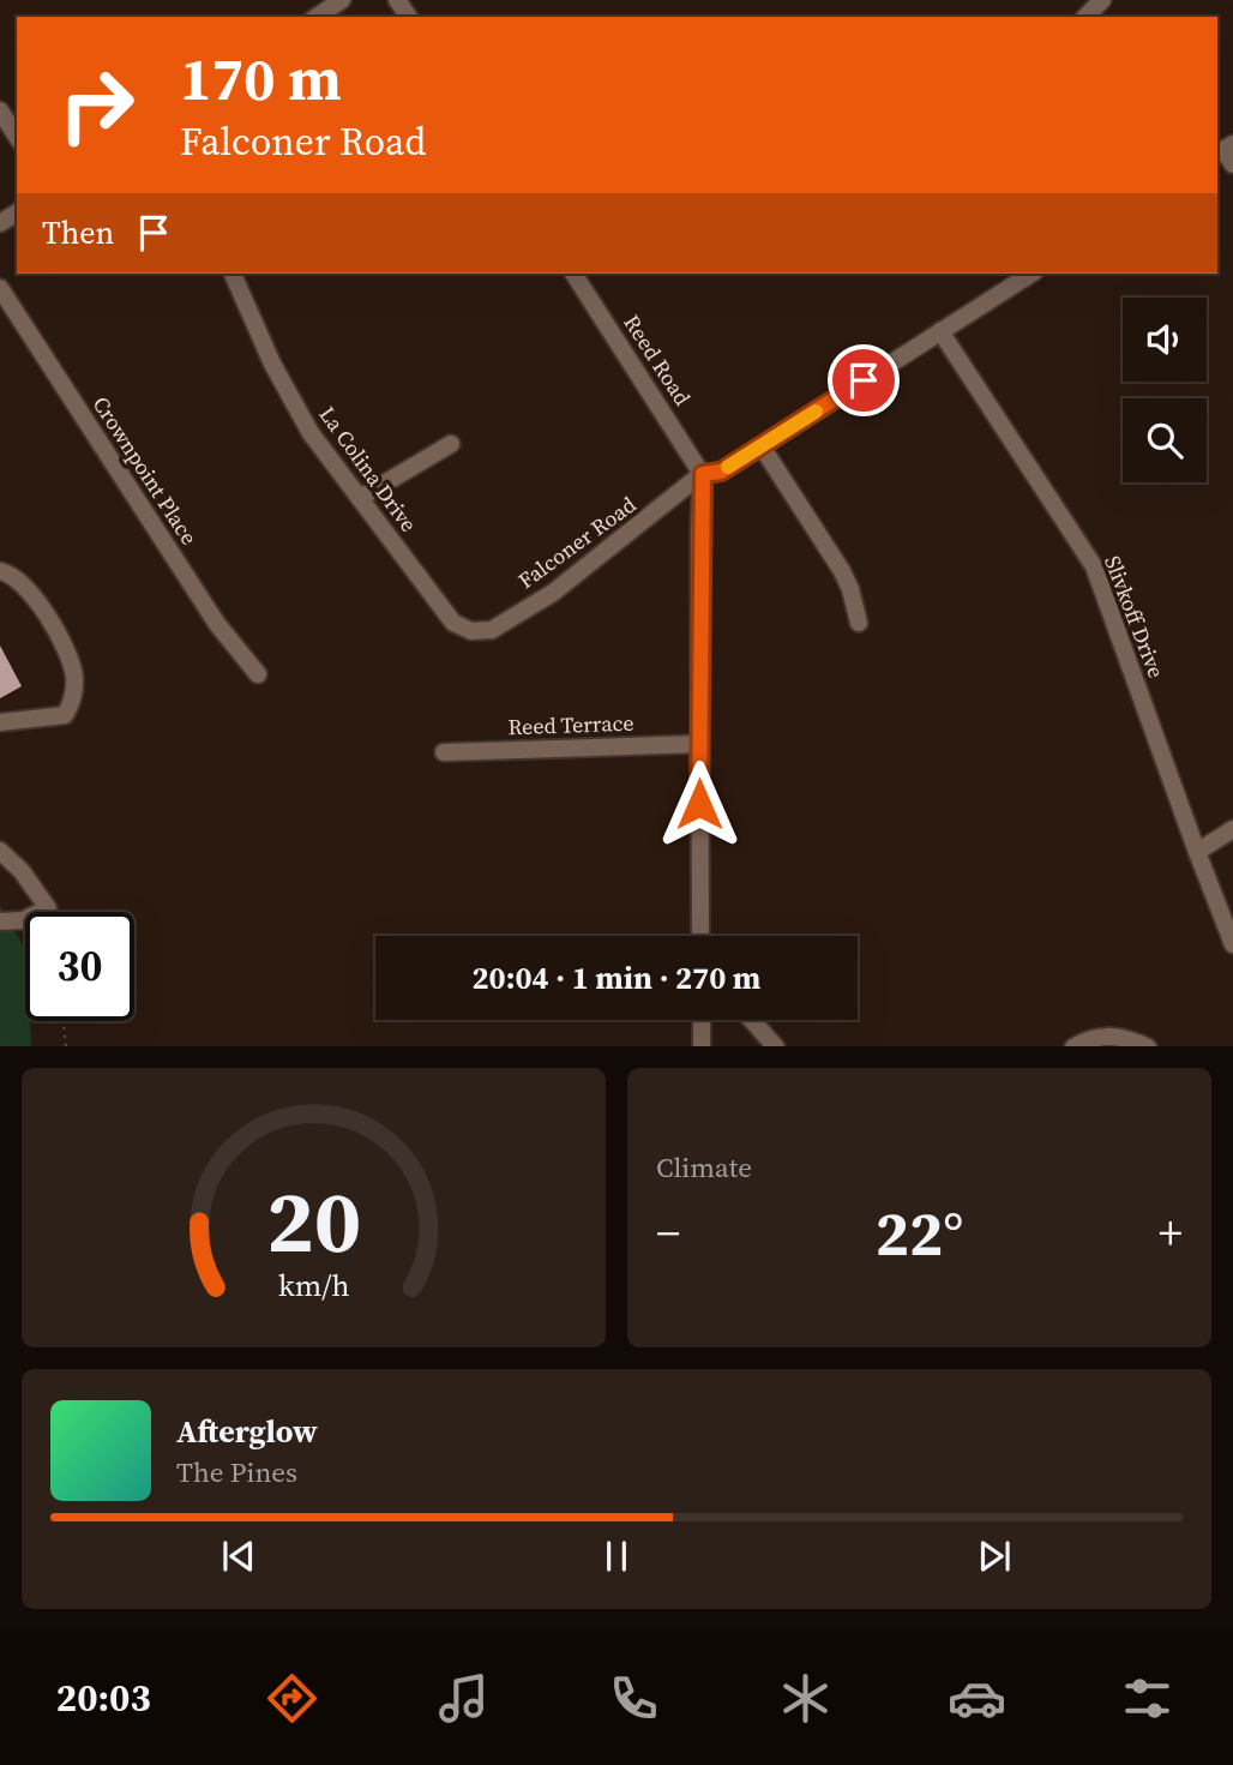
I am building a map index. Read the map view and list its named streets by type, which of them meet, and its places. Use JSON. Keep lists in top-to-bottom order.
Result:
{
  "streets": {
    "street": [
      "Reed Road",
      "La Colina Drive",
      "Crownpoint Place",
      "Falconer Road",
      "Slivkoff Drive",
      "Reed Terrace"
    ]
  },
  "crossings": [
    ["Reed Road", "Falconer Road"],
    ["La Colina Drive", "Falconer Road"],
    ["Falconer Road", "Slivkoff Drive"]
  ],
  "page": {
    "turn": ["170 m", "Falconer Road"],
    "then": "Then",
    "limit": "30",
    "trip": "20:04 · 1 min · 270 m",
    "tile": "Climate",
    "heat": ["−", "22°", "+"],
    "song": ["Afterglow", "The Pines"],
    "tabs": "20:03",
    "gauge": ["20", "km/h"]
  }
}
